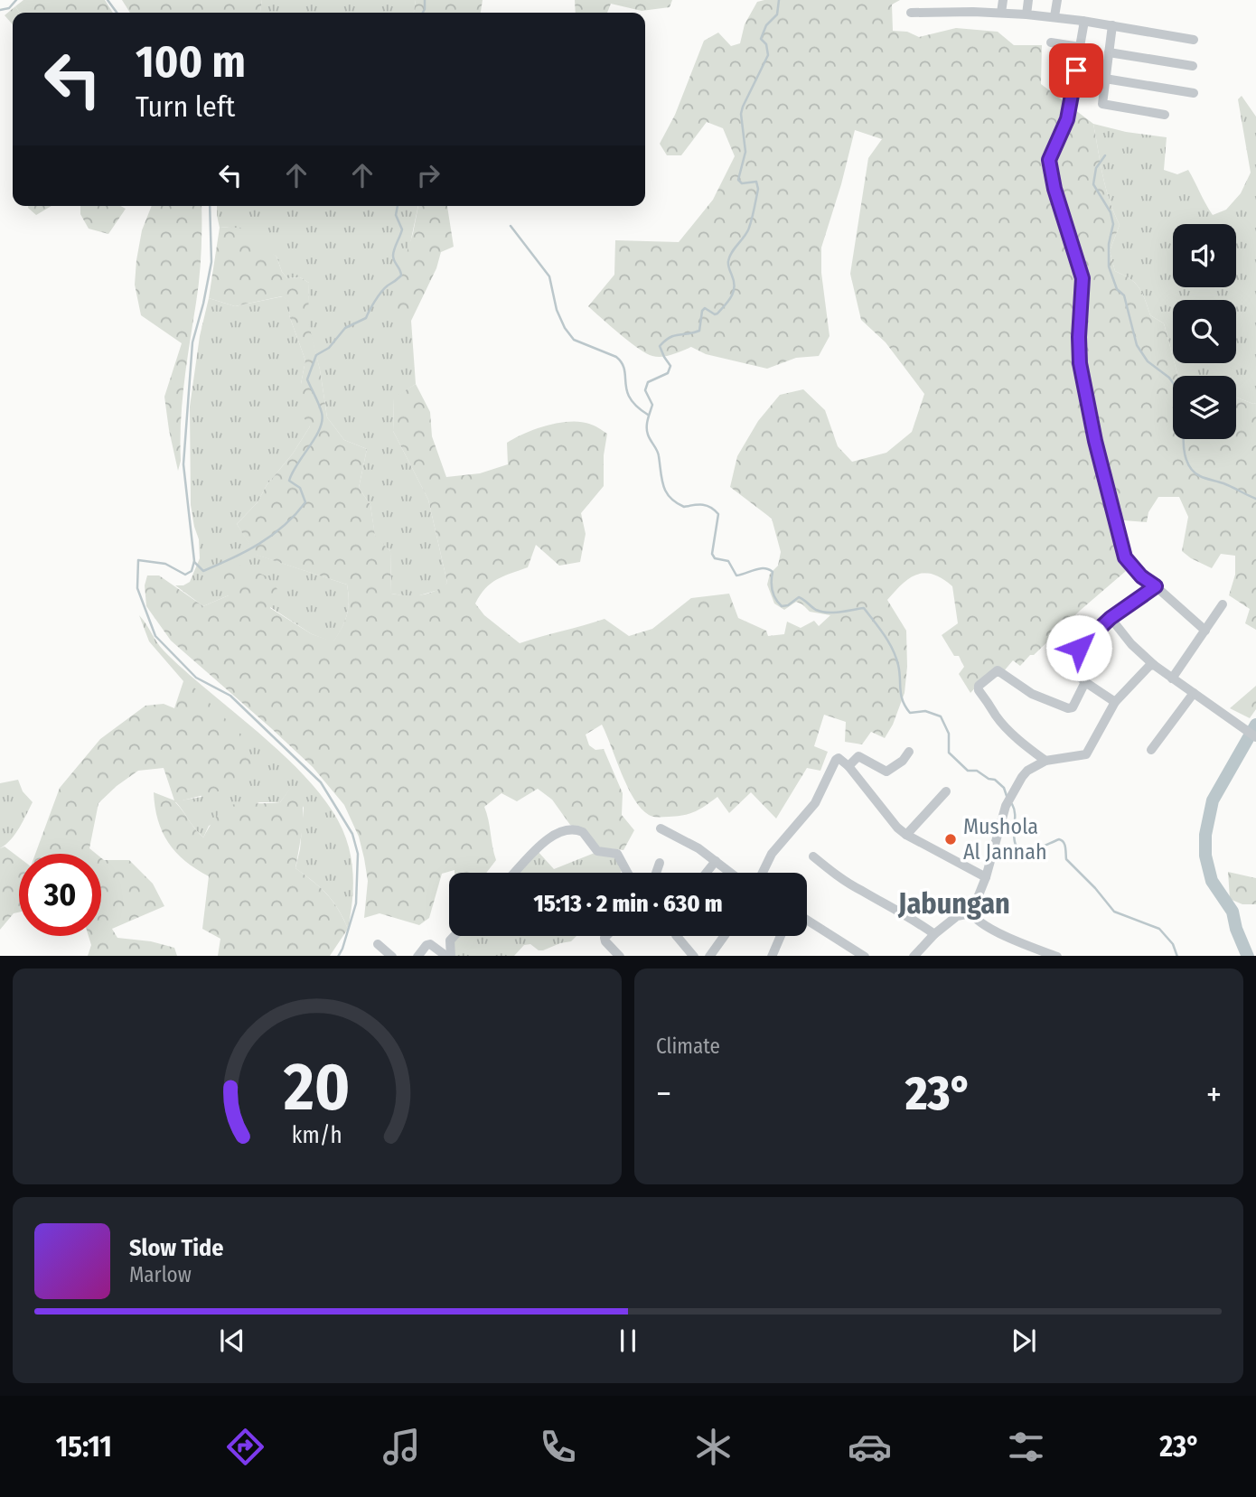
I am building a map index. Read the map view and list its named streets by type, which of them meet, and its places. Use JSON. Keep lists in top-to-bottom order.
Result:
{
  "districts": ["Jabungan"],
  "places": ["Mushola Al Jannah"],
  "page": {
    "turn": ["100 m", "Turn left"],
    "limit": "30",
    "trip": "15:13 · 2 min · 630 m",
    "tile": "Climate",
    "heat": ["−", "23°", "+"],
    "song": ["Slow Tide", "Marlow"],
    "tabs": ["15:11", "23°"],
    "gauge": ["20", "km/h"]
  }
}
